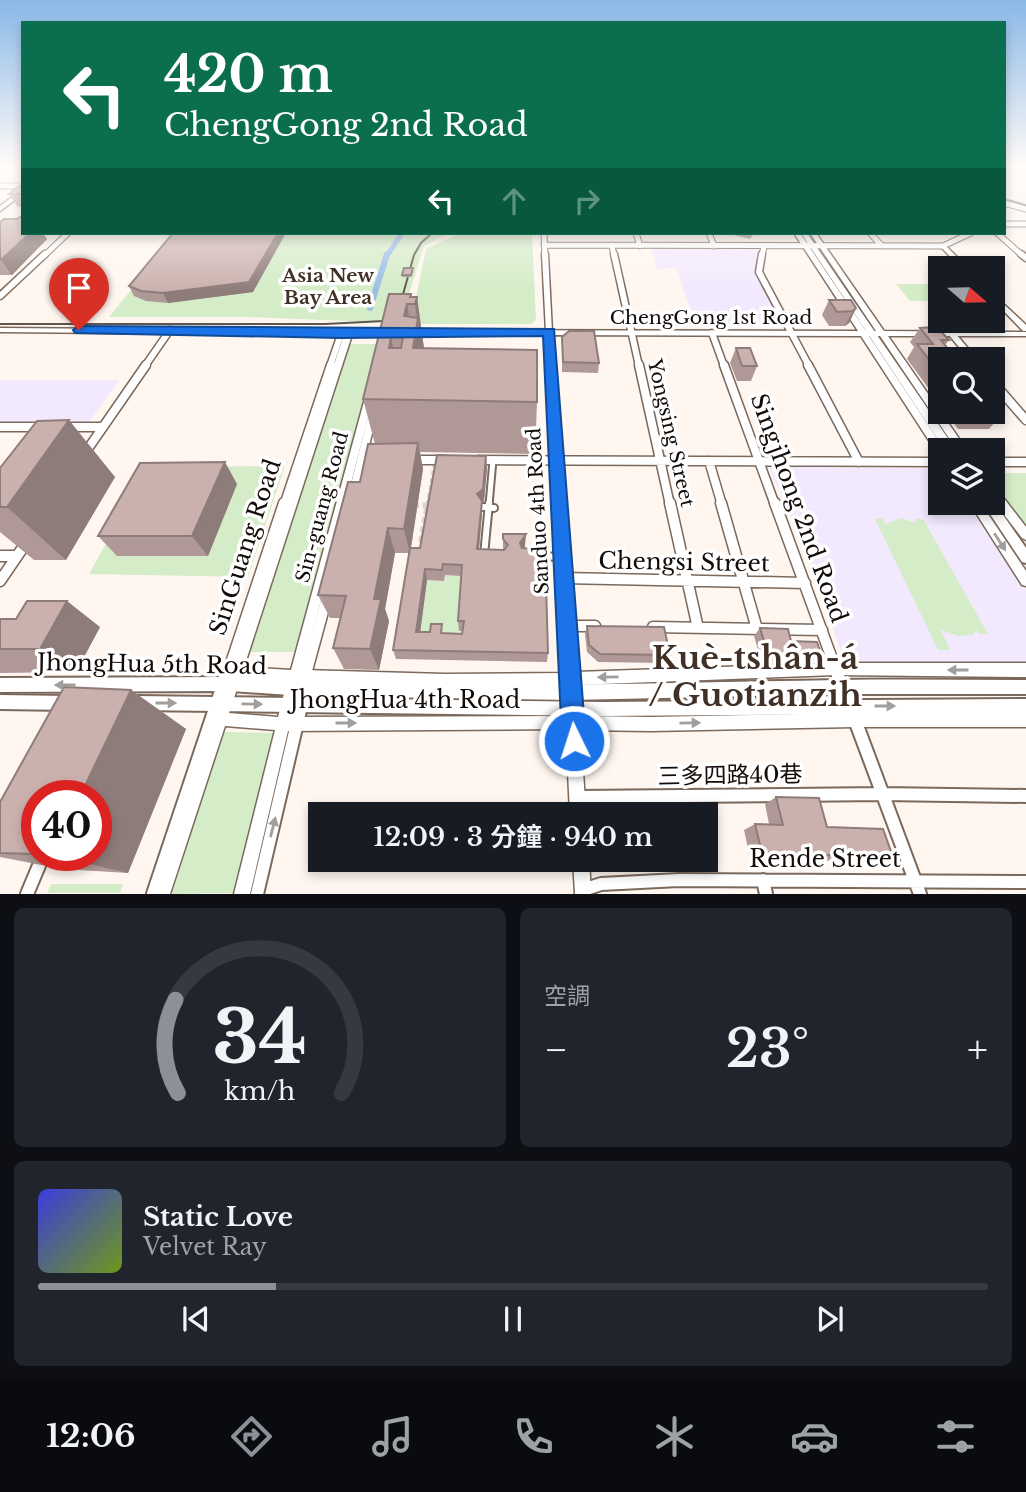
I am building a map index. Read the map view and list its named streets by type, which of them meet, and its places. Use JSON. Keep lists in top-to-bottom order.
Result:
{
  "streets": {
    "main road": ["JhongHua 5th Road", "JhongHua 4th Road"],
    "street": [
      "ChengGong 1st Road",
      "Yongsing Street",
      "Sin-guang Road",
      "Singjhong 2nd Road",
      "Sanduo 4th Road",
      "SinGuang Road",
      "Chengsi Street",
      "三多四路40巷",
      "Rende Street"
    ]
  },
  "crossings": [
    ["ChengGong 1st Road", "Yongsing Street"],
    ["ChengGong 1st Road", "Singjhong 2nd Road"],
    ["ChengGong 1st Road", "Sanduo 4th Road"],
    ["ChengGong 1st Road", "SinGuang Road"],
    ["Yongsing Street", "Chengsi Street"],
    ["Sin-guang Road", "JhongHua 5th Road"],
    ["Sin-guang Road", "JhongHua 4th Road"],
    ["Singjhong 2nd Road", "Chengsi Street"],
    ["Singjhong 2nd Road", "JhongHua 4th Road"],
    ["Singjhong 2nd Road", "三多四路40巷"],
    ["Singjhong 2nd Road", "Rende Street"],
    ["Sanduo 4th Road", "Chengsi Street"],
    ["Sanduo 4th Road", "JhongHua 4th Road"],
    ["Sanduo 4th Road", "三多四路40巷"],
    ["SinGuang Road", "JhongHua 5th Road"],
    ["SinGuang Road", "JhongHua 4th Road"],
    ["JhongHua 5th Road", "JhongHua 4th Road"]
  ],
  "districts": ["Asia New Bay Area", "Kuè-tshân-á / Guotianzih"],
  "north": "right",
  "page": {
    "turn": ["420 m", "ChengGong 2nd Road"],
    "limit": "40",
    "trip": "12:09 · 3 分鐘 · 940 m",
    "tile": "空調",
    "heat": ["−", "23°", "+"],
    "song": ["Static Love", "Velvet Ray"],
    "tabs": "12:06",
    "gauge": ["34", "km/h"]
  }
}
